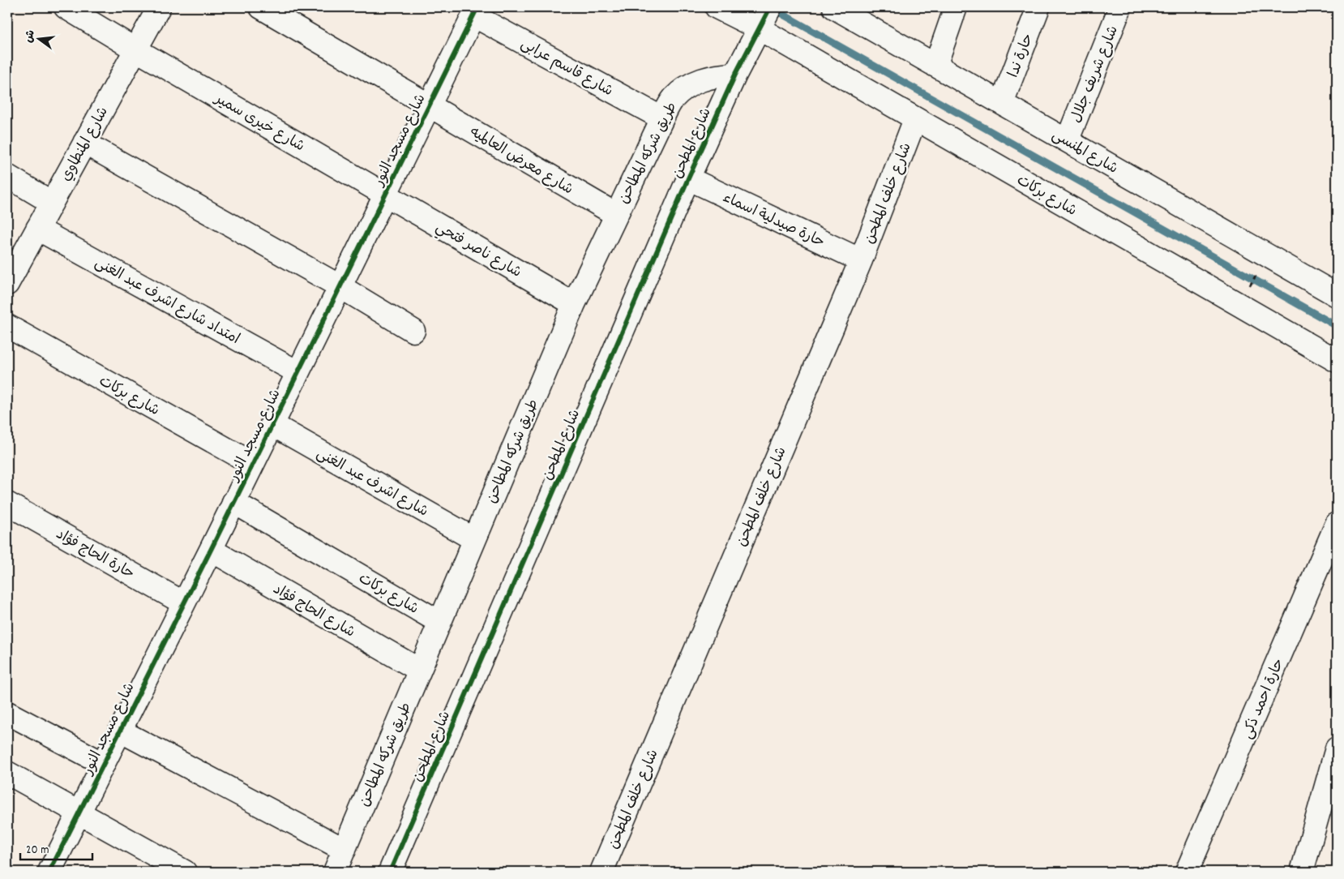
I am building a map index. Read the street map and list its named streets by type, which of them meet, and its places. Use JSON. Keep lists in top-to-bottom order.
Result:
{
  "streets": {
    "street": [
      "حارة ندا",
      "شارع قاسم عرابى",
      "شارع شريف جلال",
      "شارع خيرى سمير",
      "شارع مسجد النور",
      "شارع المطحن",
      "شارع المنطاوي",
      "شارع المنسى",
      "طريق شركه المطاحن",
      "شارع معرض العالميه",
      "شارع خلف المطحن",
      "شارع بركات",
      "حارة صيدلية اسماء",
      "شارع ناصر فتحي",
      "امتداد شارع اشرف عبد الغنى",
      "شارع اشرف عبد الغنى",
      "حارة الحاج فؤاد",
      "شارع الحاج فؤاد",
      "حارة احمد ذكى"
    ]
  },
  "crossings": [
    ["حارة ندا", "شارع المنسى"],
    ["شارع قاسم عرابى", "شارع مسجد النور"],
    ["شارع قاسم عرابى", "طريق شركه المطاحن"],
    ["شارع شريف جلال", "شارع المنسى"],
    ["شارع خيرى سمير", "شارع مسجد النور"],
    ["شارع خيرى سمير", "شارع المنطاوي"],
    ["شارع خيرى سمير", "شارع ناصر فتحي"],
    ["شارع مسجد النور", "شارع معرض العالميه"],
    ["شارع مسجد النور", "شارع بركات"],
    ["شارع مسجد النور", "شارع ناصر فتحي"],
    ["شارع مسجد النور", "امتداد شارع اشرف عبد الغنى"],
    ["شارع مسجد النور", "شارع اشرف عبد الغنى"],
    ["شارع مسجد النور", "حارة الحاج فؤاد"],
    ["شارع مسجد النور", "شارع الحاج فؤاد"],
    ["شارع المطحن", "طريق شركه المطاحن"],
    ["شارع المطحن", "شارع بركات"],
    ["شارع المطحن", "حارة صيدلية اسماء"],
    ["شارع المنطاوي", "امتداد شارع اشرف عبد الغنى"],
    ["طريق شركه المطاحن", "شارع معرض العالميه"],
    ["طريق شركه المطاحن", "شارع بركات"],
    ["طريق شركه المطاحن", "شارع ناصر فتحي"],
    ["طريق شركه المطاحن", "شارع اشرف عبد الغنى"],
    ["طريق شركه المطاحن", "شارع الحاج فؤاد"],
    ["شارع خلف المطحن", "شارع بركات"],
    ["شارع خلف المطحن", "حارة صيدلية اسماء"]
  ],
  "scale_bar": "20 m",
  "north": "left"
}
